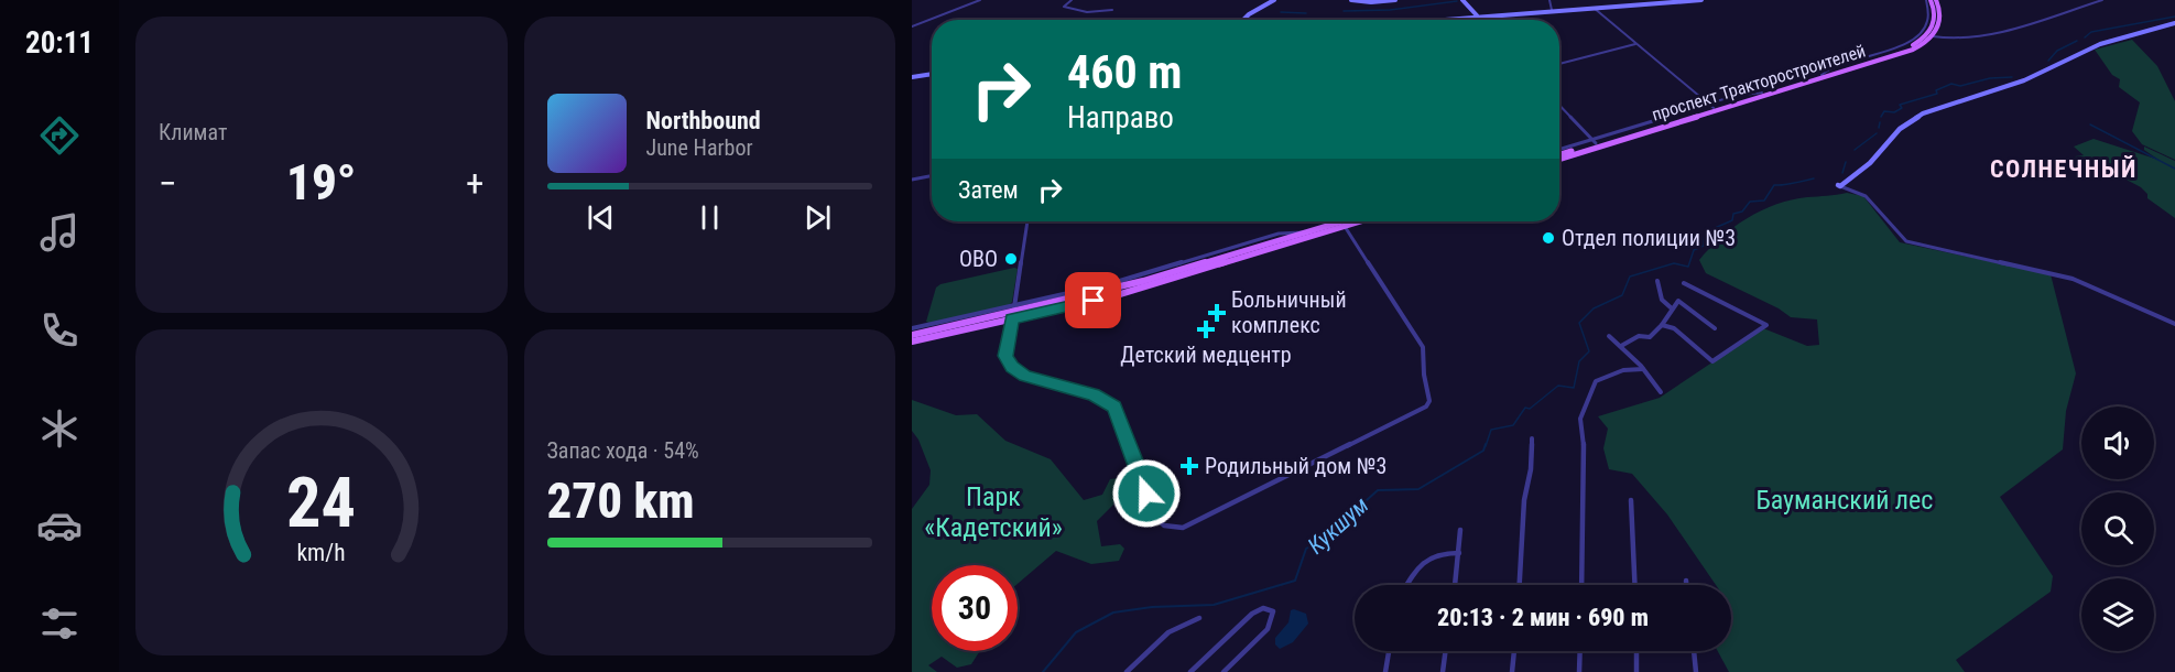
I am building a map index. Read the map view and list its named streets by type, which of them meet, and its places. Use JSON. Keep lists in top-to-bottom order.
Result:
{
  "streets": {
    "main road": ["проспект Тракторостроителей"]
  },
  "districts": ["СОЛНЕЧНЫЙ"],
  "water": ["Кукшум"],
  "parks": ["Парк «Кадетский»", "Бауманский лес"],
  "places": {
    "other": ["Отдел полиции №3", "ОВО"],
    "health": ["Больничный комплекс", "Детский медцентр", "Родильный дом №3"]
  },
  "page": {
    "tabs": "20:11",
    "tile": [
      "Климат",
      ["Запас хода · 54%", "270 km"]
    ],
    "turn": ["460 m", "Направо"],
    "song": ["Northbound", "June Harbor"],
    "heat": ["−", "19°", "+"],
    "then": "Затем",
    "limit": "30",
    "trip": "20:13 · 2 мин · 690 m",
    "gauge": ["24", "km/h"]
  }
}
